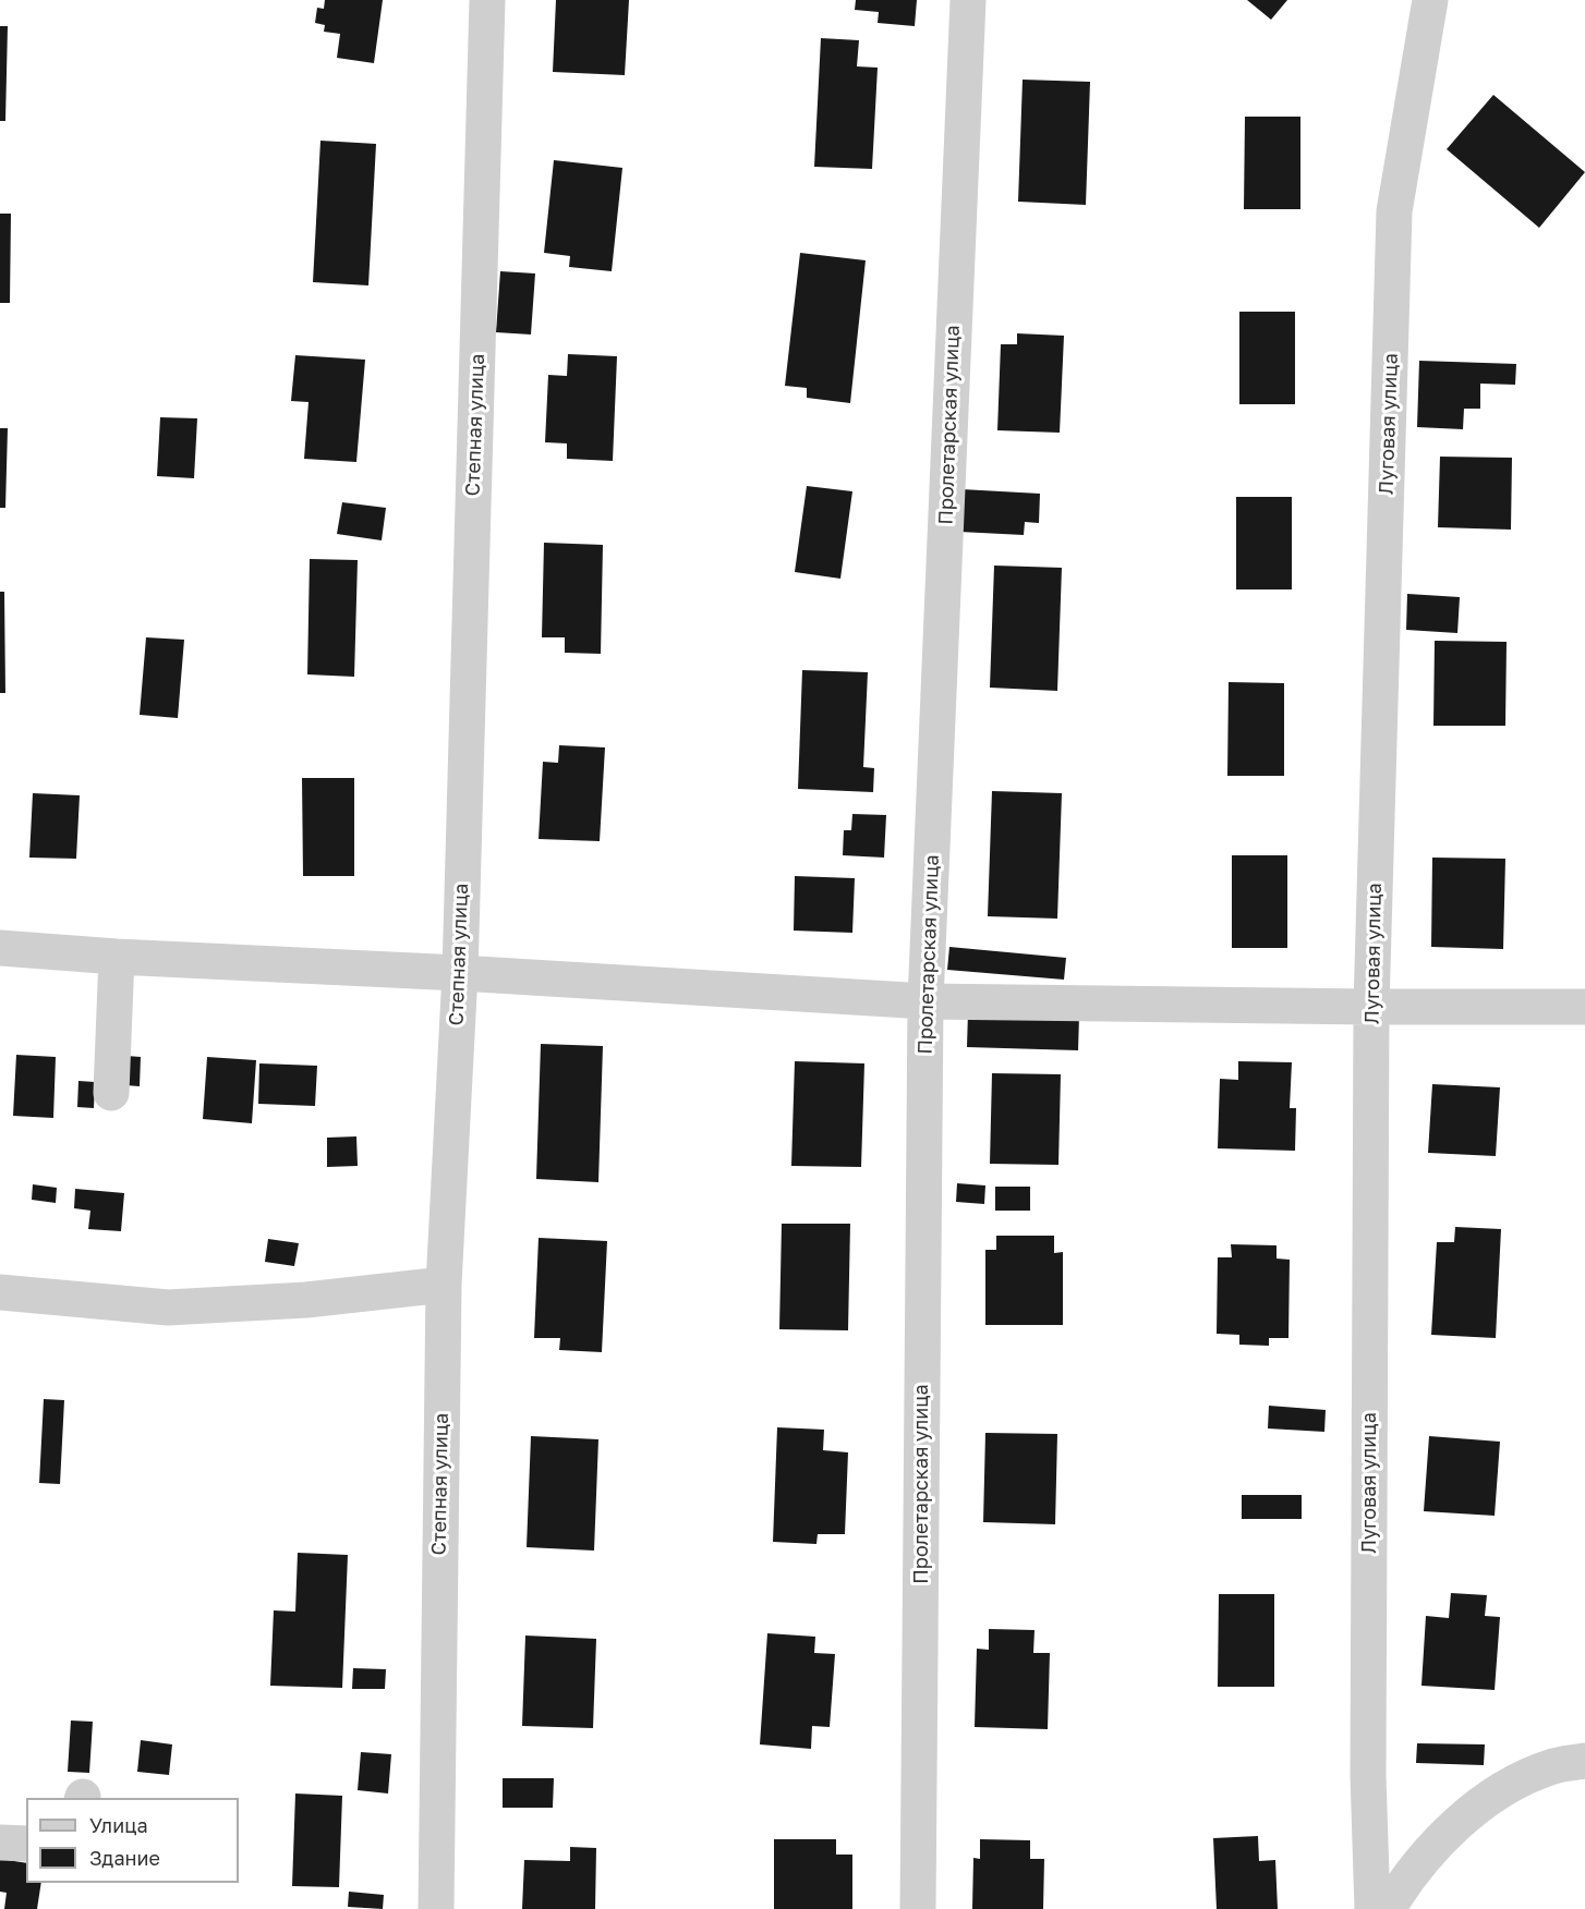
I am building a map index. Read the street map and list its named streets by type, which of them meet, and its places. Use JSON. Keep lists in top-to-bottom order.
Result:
{
  "streets": {
    "street": ["Луговая улица", "Степная улица", "Пролетарская улица"]
  },
  "legend": ["Улица", "Здание"]
}
